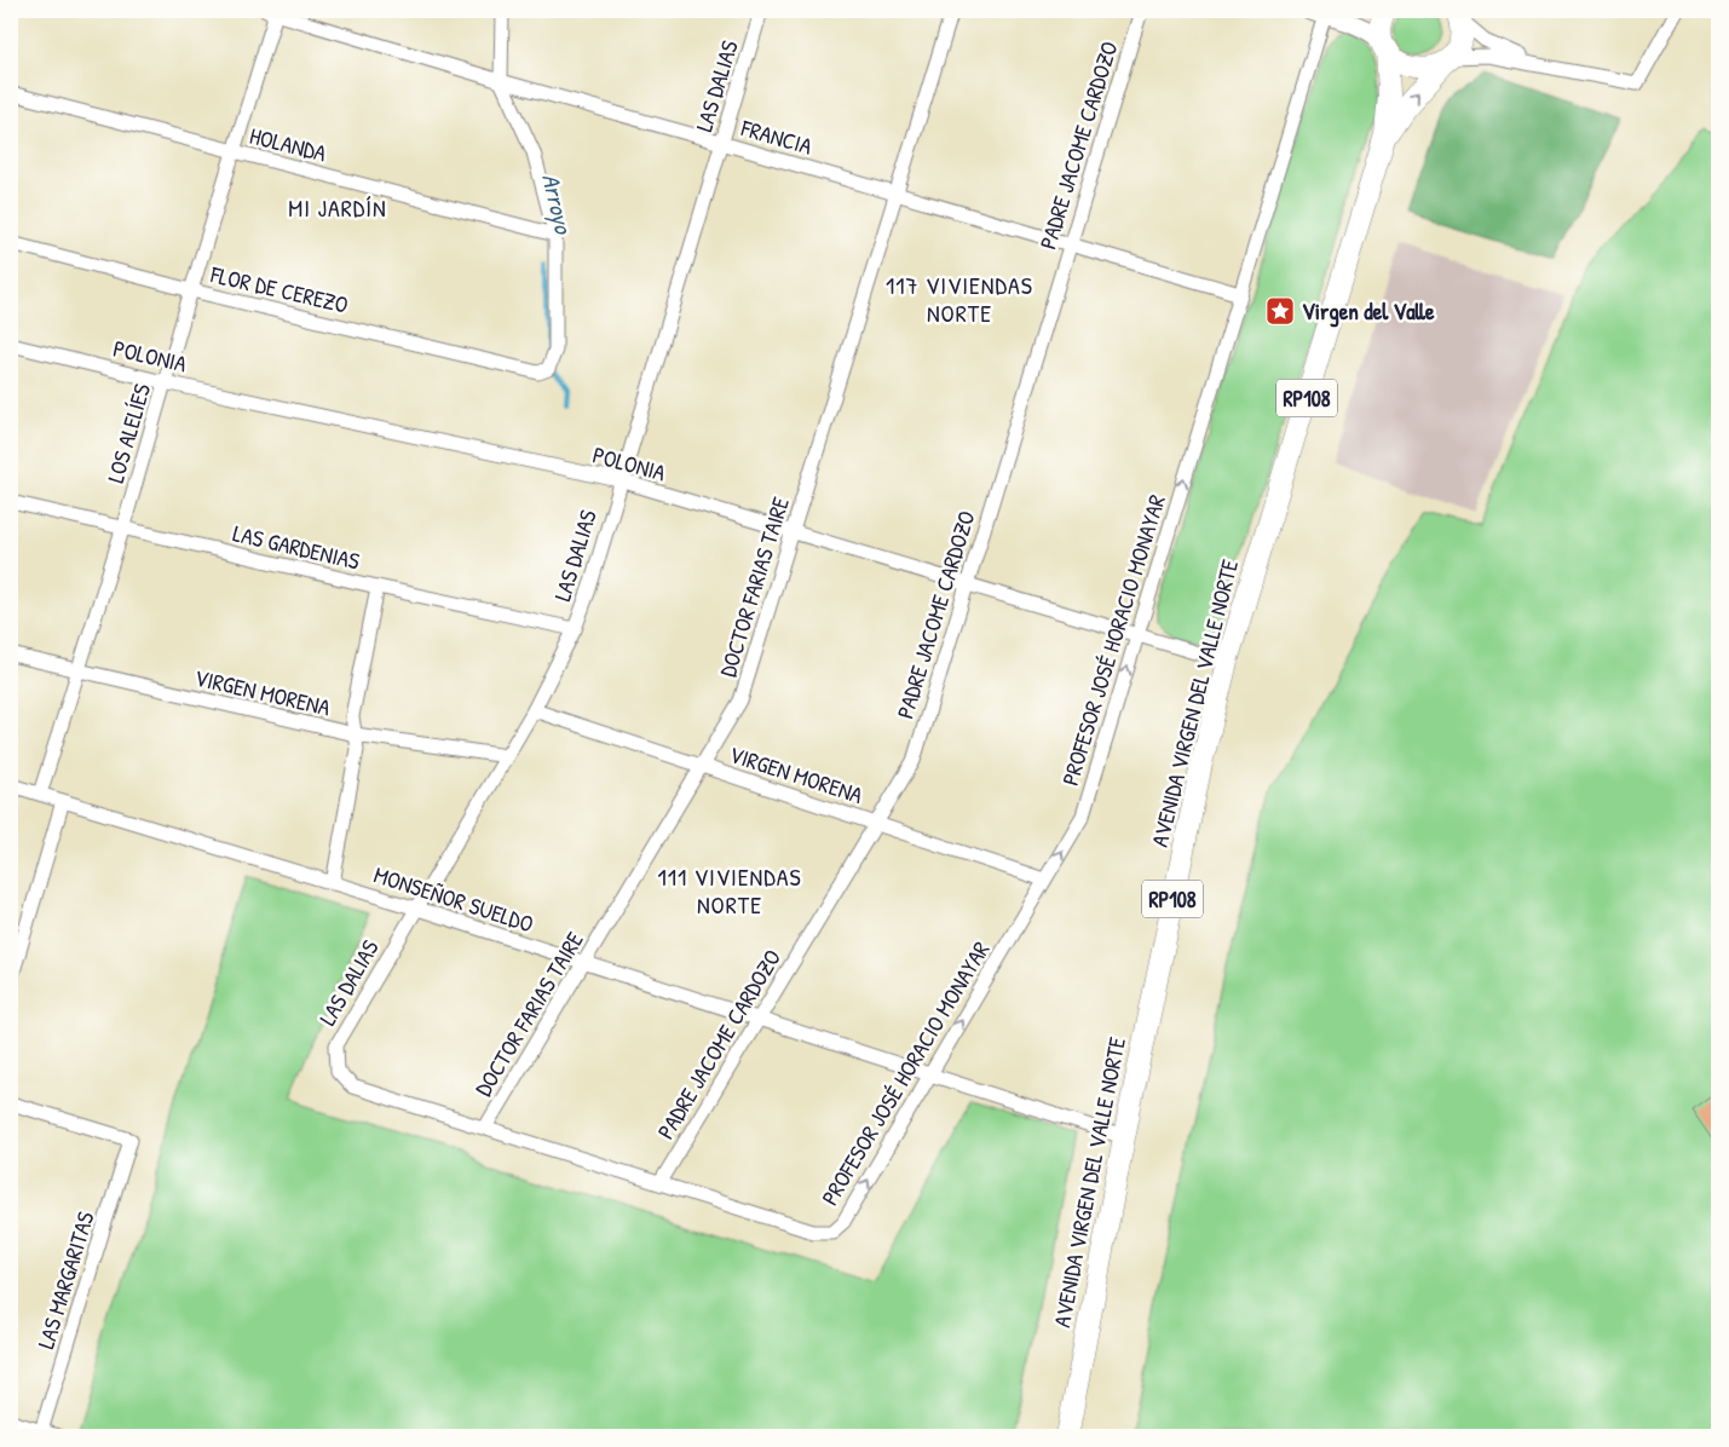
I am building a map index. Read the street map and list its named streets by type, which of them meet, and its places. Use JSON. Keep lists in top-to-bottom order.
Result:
{
  "streets": {
    "main road": ["RP108", "AVENIDA VIRGEN DEL VALLE NORTE"],
    "street": [
      "LAS DALIAS",
      "FRANCIA",
      "HOLANDA",
      "PADRE JACOME CARDOZO",
      "FLOR DE CEREZO",
      "POLONIA",
      "LOS ALELÍES",
      "LAS GARDENIAS",
      "DOCTOR FARIAS TAIRE",
      "PROFESOR JOSÉ HORACIO MONAYAR",
      "VIRGEN MORENA",
      "MONSEÑOR SUELDO",
      "LAS MARGARITAS"
    ]
  },
  "crossings": [
    ["LAS DALIAS", "FRANCIA"],
    ["LAS DALIAS", "POLONIA"],
    ["LAS DALIAS", "LAS GARDENIAS"],
    ["LAS DALIAS", "DOCTOR FARIAS TAIRE"],
    ["LAS DALIAS", "VIRGEN MORENA"],
    ["LAS DALIAS", "MONSEÑOR SUELDO"],
    ["FRANCIA", "PADRE JACOME CARDOZO"],
    ["FRANCIA", "LOS ALELÍES"],
    ["FRANCIA", "DOCTOR FARIAS TAIRE"],
    ["FRANCIA", "PROFESOR JOSÉ HORACIO MONAYAR"],
    ["HOLANDA", "FLOR DE CEREZO"],
    ["HOLANDA", "LOS ALELÍES"],
    ["PADRE JACOME CARDOZO", "POLONIA"],
    ["PADRE JACOME CARDOZO", "PROFESOR JOSÉ HORACIO MONAYAR"],
    ["PADRE JACOME CARDOZO", "VIRGEN MORENA"],
    ["PADRE JACOME CARDOZO", "MONSEÑOR SUELDO"],
    ["FLOR DE CEREZO", "LOS ALELÍES"],
    ["POLONIA", "LOS ALELÍES"],
    ["POLONIA", "DOCTOR FARIAS TAIRE"],
    ["POLONIA", "PROFESOR JOSÉ HORACIO MONAYAR"],
    ["POLONIA", "AVENIDA VIRGEN DEL VALLE NORTE"],
    ["RP108", "AVENIDA VIRGEN DEL VALLE NORTE"],
    ["LOS ALELÍES", "LAS GARDENIAS"],
    ["LOS ALELÍES", "VIRGEN MORENA"],
    ["LOS ALELÍES", "MONSEÑOR SUELDO"],
    ["DOCTOR FARIAS TAIRE", "VIRGEN MORENA"],
    ["DOCTOR FARIAS TAIRE", "MONSEÑOR SUELDO"],
    ["PROFESOR JOSÉ HORACIO MONAYAR", "VIRGEN MORENA"],
    ["PROFESOR JOSÉ HORACIO MONAYAR", "MONSEÑOR SUELDO"],
    ["AVENIDA VIRGEN DEL VALLE NORTE", "MONSEÑOR SUELDO"]
  ],
  "one_way": ["PROFESOR JOSÉ HORACIO MONAYAR"],
  "districts": ["MI JARDÍN", "117 VIVIENDAS NORTE", "111 VIVIENDAS NORTE"],
  "water": ["Arroyo"],
  "places": {
    "place": ["Virgen del Valle"]
  }
}
